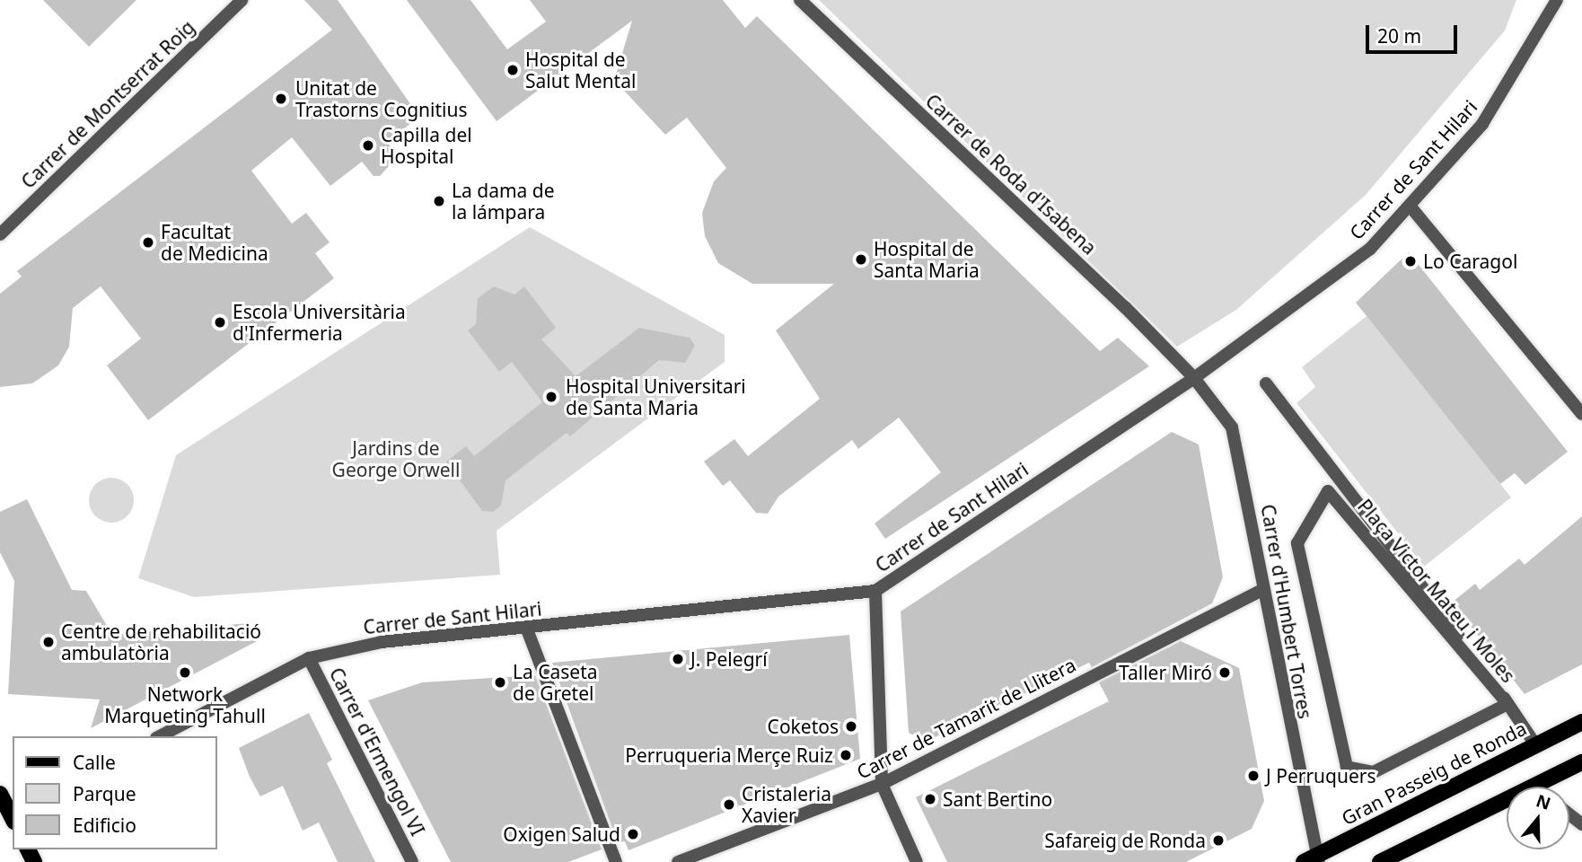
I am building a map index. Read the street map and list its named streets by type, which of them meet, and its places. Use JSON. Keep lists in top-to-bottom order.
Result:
{
  "streets": {
    "main road": ["Gran Passeig de Ronda"],
    "street": [
      "Carrer de Montserrat Roig",
      "Carrer de Sant Hilari",
      "Carrer de Roda d'Isabena",
      "Plaça Victor Mateu i Moles",
      "Carrer d'Humbert Torres",
      "Carrer de Tamarit de Llitera",
      "Carrer d'Ermengol VI"
    ]
  },
  "crossings": [
    ["Carrer de Sant Hilari", "Carrer de Roda d'Isabena"],
    ["Carrer de Sant Hilari", "Carrer d'Humbert Torres"],
    ["Carrer de Sant Hilari", "Carrer d'Ermengol VI"],
    ["Carrer de Roda d'Isabena", "Carrer d'Humbert Torres"],
    ["Carrer d'Humbert Torres", "Carrer de Tamarit de Llitera"],
    ["Carrer d'Humbert Torres", "Gran Passeig de Ronda"]
  ],
  "parks": ["Jardins de George Orwell"],
  "places": [
    "Hospital de Salut Mental",
    "Unitat de Trastorns Cognitius",
    "Capilla del Hospital",
    "La dama de la lámpara",
    "Facultat de Medicina",
    "Hospital de Santa Maria",
    "Lo Caragol",
    "Escola Universitària d'Infermeria",
    "Hospital Universitari de Santa Maria",
    "Centre de rehabilitació ambulatòria",
    "J. Pelegrí",
    "Network Marqueting Tahull",
    "Taller Miró",
    "La Caseta de Gretel",
    "Coketos",
    "Perruqueria Merçe Ruiz",
    "J Perruquers",
    "Sant Bertino",
    "Cristaleria Xavier",
    "Oxigen Salud",
    "Safareig de Ronda"
  ],
  "legend": ["Calle", "Parque", "Edificio"],
  "scale_bar": "20 m",
  "north": "top"
}
